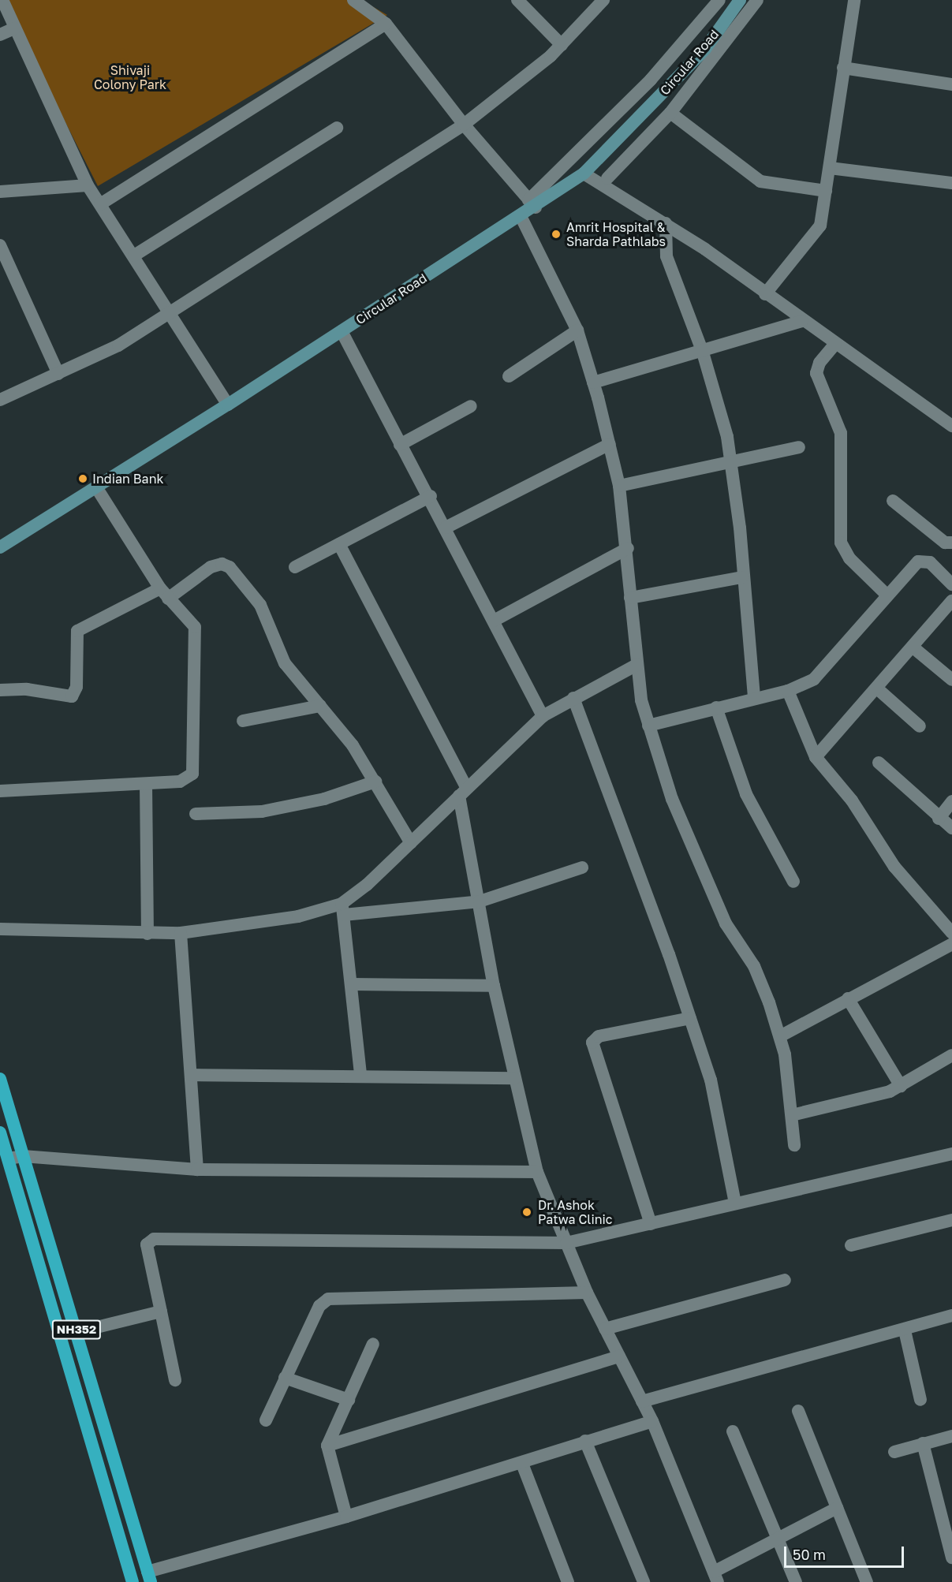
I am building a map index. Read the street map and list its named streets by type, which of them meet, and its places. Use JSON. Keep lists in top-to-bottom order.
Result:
{
  "streets": {
    "highway": ["NH352"],
    "main road": ["Circular Road"]
  },
  "parks": ["Shivaji Colony Park"],
  "places": ["Amrit Hospital & Sharda Pathlabs", "Indian Bank", "Dr. Ashok Patwa Clinic"],
  "scale_bar": "50 m"
}
